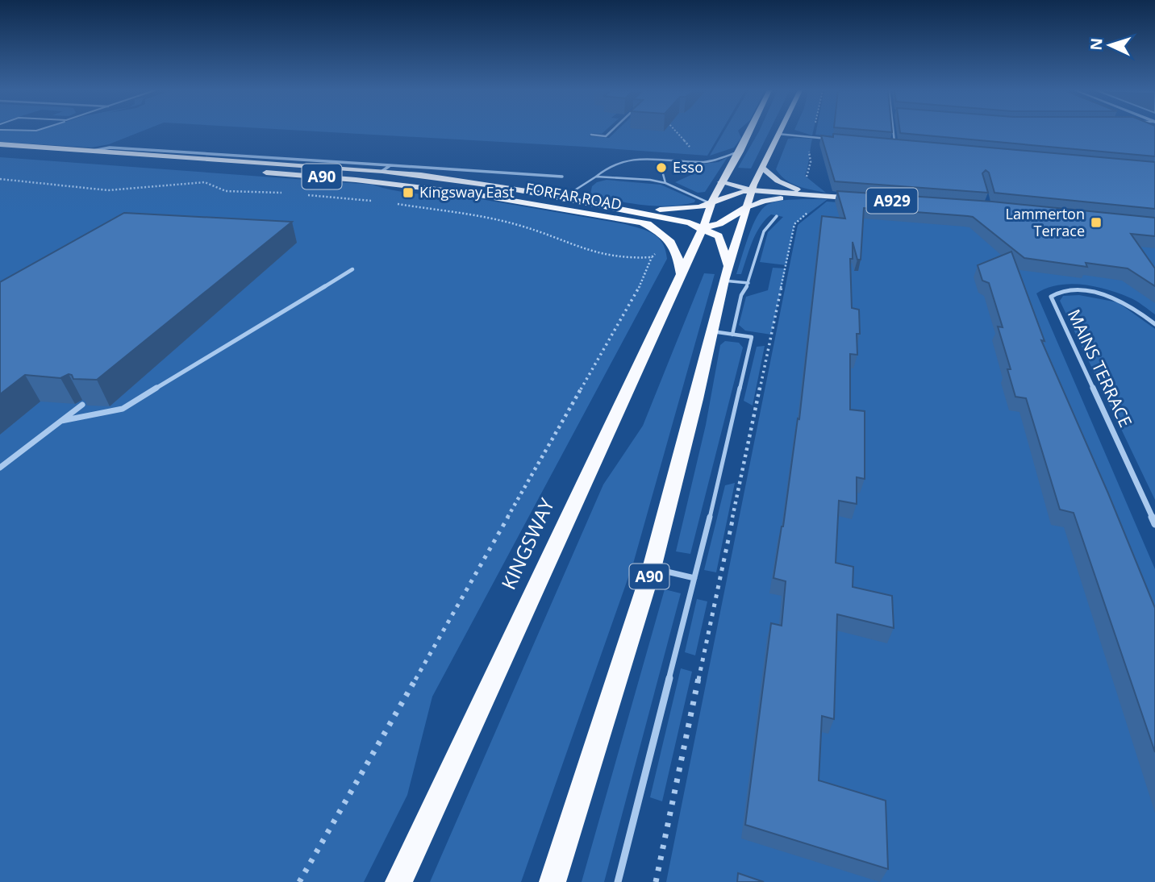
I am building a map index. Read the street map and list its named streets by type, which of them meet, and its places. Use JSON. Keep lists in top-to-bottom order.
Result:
{
  "streets": {
    "highway": ["A90", "FORFAR ROAD", "KINGSWAY"],
    "main road": ["A929"],
    "street": ["MAINS TERRACE"]
  },
  "crossings": [
    ["A90", "FORFAR ROAD"],
    ["A90", "KINGSWAY"],
    ["FORFAR ROAD", "A929"],
    ["FORFAR ROAD", "KINGSWAY"]
  ],
  "places": {
    "other": ["Esso"],
    "transit": ["Kingsway East", "Lammerton Terrace"]
  },
  "north": "left"
}
